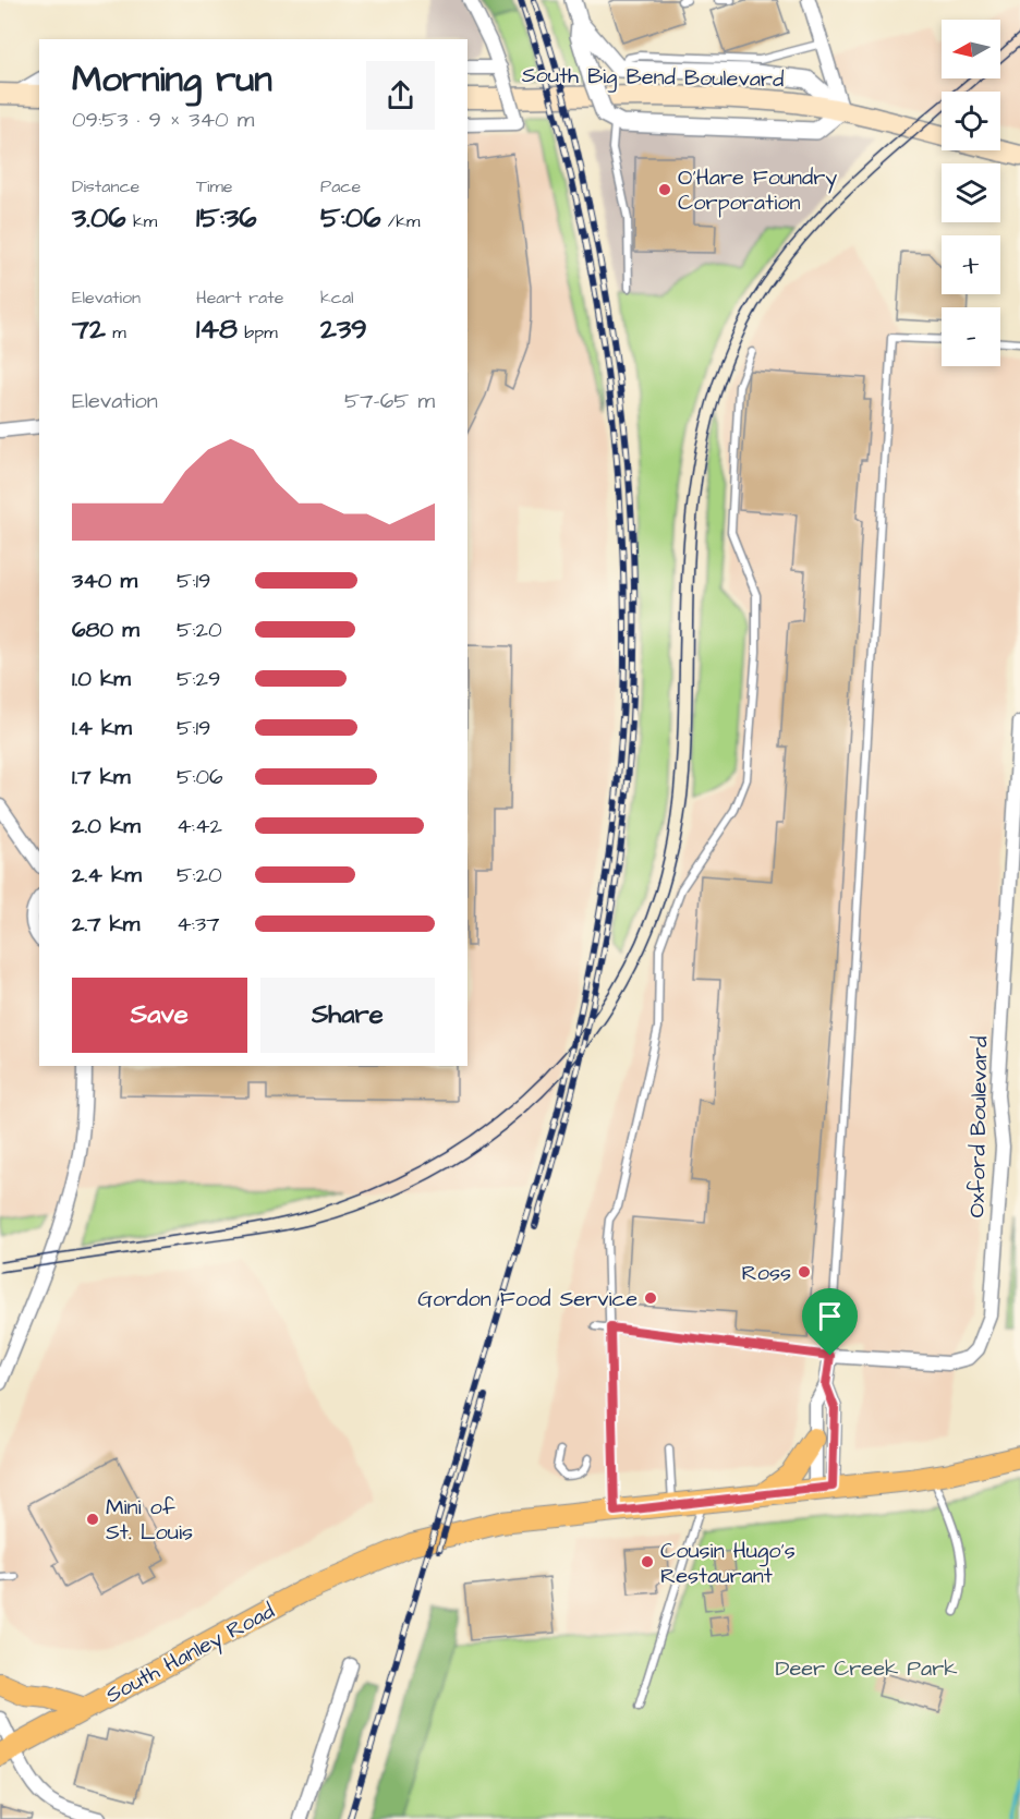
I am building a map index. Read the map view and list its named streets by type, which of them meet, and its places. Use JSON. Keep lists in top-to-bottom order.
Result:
{
  "streets": {
    "main road": ["South Big Bend Boulevard", "South Hanley Road"],
    "street": ["Oxford Boulevard"]
  },
  "parks": ["Deer Creek Park"],
  "places": [
    "O'Hare Foundry Corporation",
    "Ross",
    "Gordon Food Service",
    "Mini of St. Louis",
    "Cousin Hugo's Restaurant"
  ],
  "north": "left",
  "page": {
    "map_buttons": ["+", "−"],
    "heading": ["Morning run", "09:53 · 9 × 340 m"],
    "stats": [
      ["Distance", "3.06 km"],
      ["Time", "15:36"],
      ["Pace", "5:06 /km"],
      ["Elevation", "72 m"],
      ["Heart rate", "148 bpm"],
      ["kcal", "239"]
    ],
    "chart": ["Elevation", "57–65 m"],
    "list": [
      {
        "name": "340 m",
        "note": "5:19"
      },
      {
        "name": "680 m",
        "note": "5:20"
      },
      {
        "name": "1.0 km",
        "note": "5:29"
      },
      {
        "name": "1.4 km",
        "note": "5:19"
      },
      {
        "name": "1.7 km",
        "note": "5:06"
      },
      {
        "name": "2.0 km",
        "note": "4:42"
      },
      {
        "name": "2.4 km",
        "note": "5:20"
      },
      {
        "name": "2.7 km",
        "note": "4:37"
      }
    ],
    "buttons": ["Save", "Share"]
  }
}
